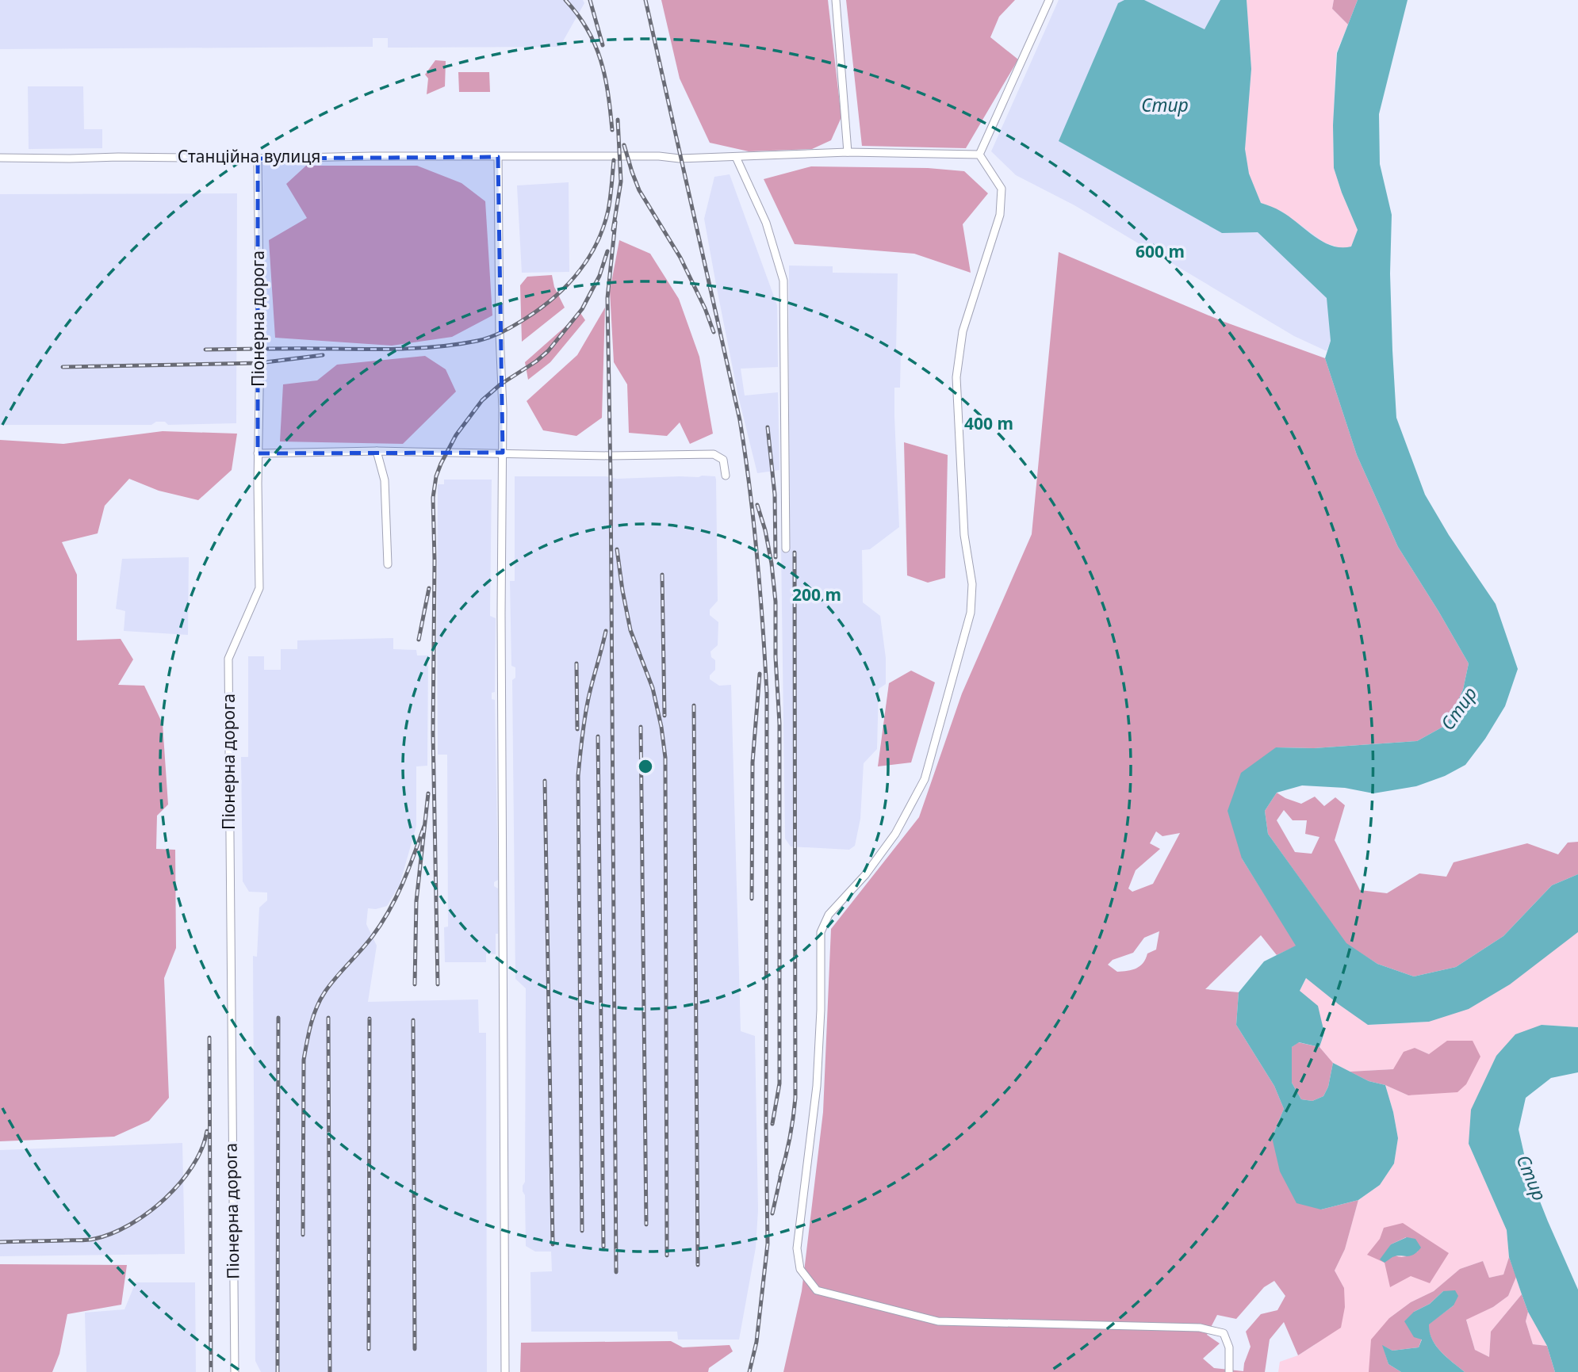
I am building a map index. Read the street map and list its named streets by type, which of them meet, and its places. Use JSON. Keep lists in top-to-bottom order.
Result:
{
  "streets": {
    "street": ["Станційна вулиця", "Піонерна дорога"]
  },
  "crossings": [
    ["Станційна вулиця", "Піонерна дорога"]
  ],
  "water": ["Стир"],
  "rings": ["600 m", "400 m", "200 m"]
}
